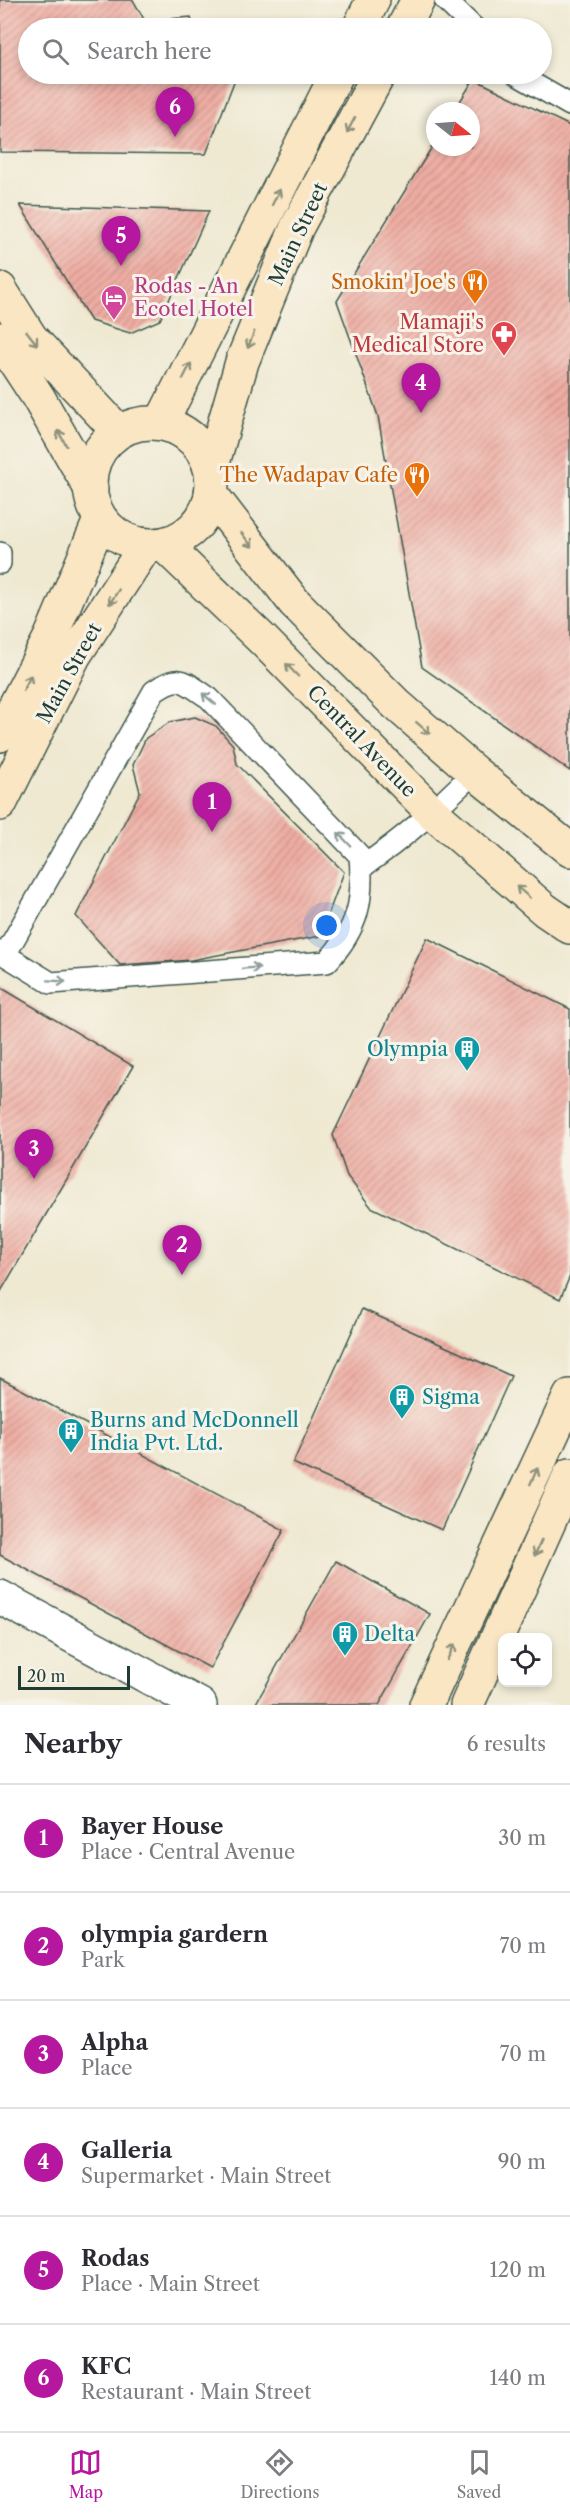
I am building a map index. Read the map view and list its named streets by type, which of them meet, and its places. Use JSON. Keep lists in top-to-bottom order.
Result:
{
  "streets": {
    "main road": ["Main Street", "Central Avenue"]
  },
  "crossings": [
    ["Main Street", "Central Avenue"]
  ],
  "places": {
    "restaurant": ["Smokin' Joe's", "The Wadapav Cafe"],
    "hotel": ["Rodas - An Ecotel Hotel"],
    "pharmacy": ["Mamaji's Medical Store"],
    "building": [
      "Olympia",
      "Sigma",
      "Burns and McDonnell India Pvt. Ltd.",
      "Delta"
    ]
  },
  "scale_bar": "20 m",
  "north": "right",
  "page": {
    "search": "Search here",
    "pins": [
      "6",
      "5",
      "4",
      "1",
      "3",
      "2"
    ],
    "scale": "20 m",
    "heading": ["Nearby", "6 results"],
    "list": [
      {
        "mark": "1",
        "name": "Bayer House",
        "note": "Place · Central Avenue",
        "value": "30 m"
      },
      {
        "mark": "2",
        "name": "olympia gardern",
        "note": "Park",
        "value": "70 m"
      },
      {
        "mark": "3",
        "name": "Alpha",
        "note": "Place",
        "value": "70 m"
      },
      {
        "mark": "4",
        "name": "Galleria",
        "note": "Supermarket · Main Street",
        "value": "90 m"
      },
      {
        "mark": "5",
        "name": "Rodas",
        "note": "Place · Main Street",
        "value": "120 m"
      },
      {
        "mark": "6",
        "name": "KFC",
        "note": "Restaurant · Main Street",
        "value": "140 m"
      }
    ],
    "nav": ["Map", "Directions", "Saved"]
  }
}
